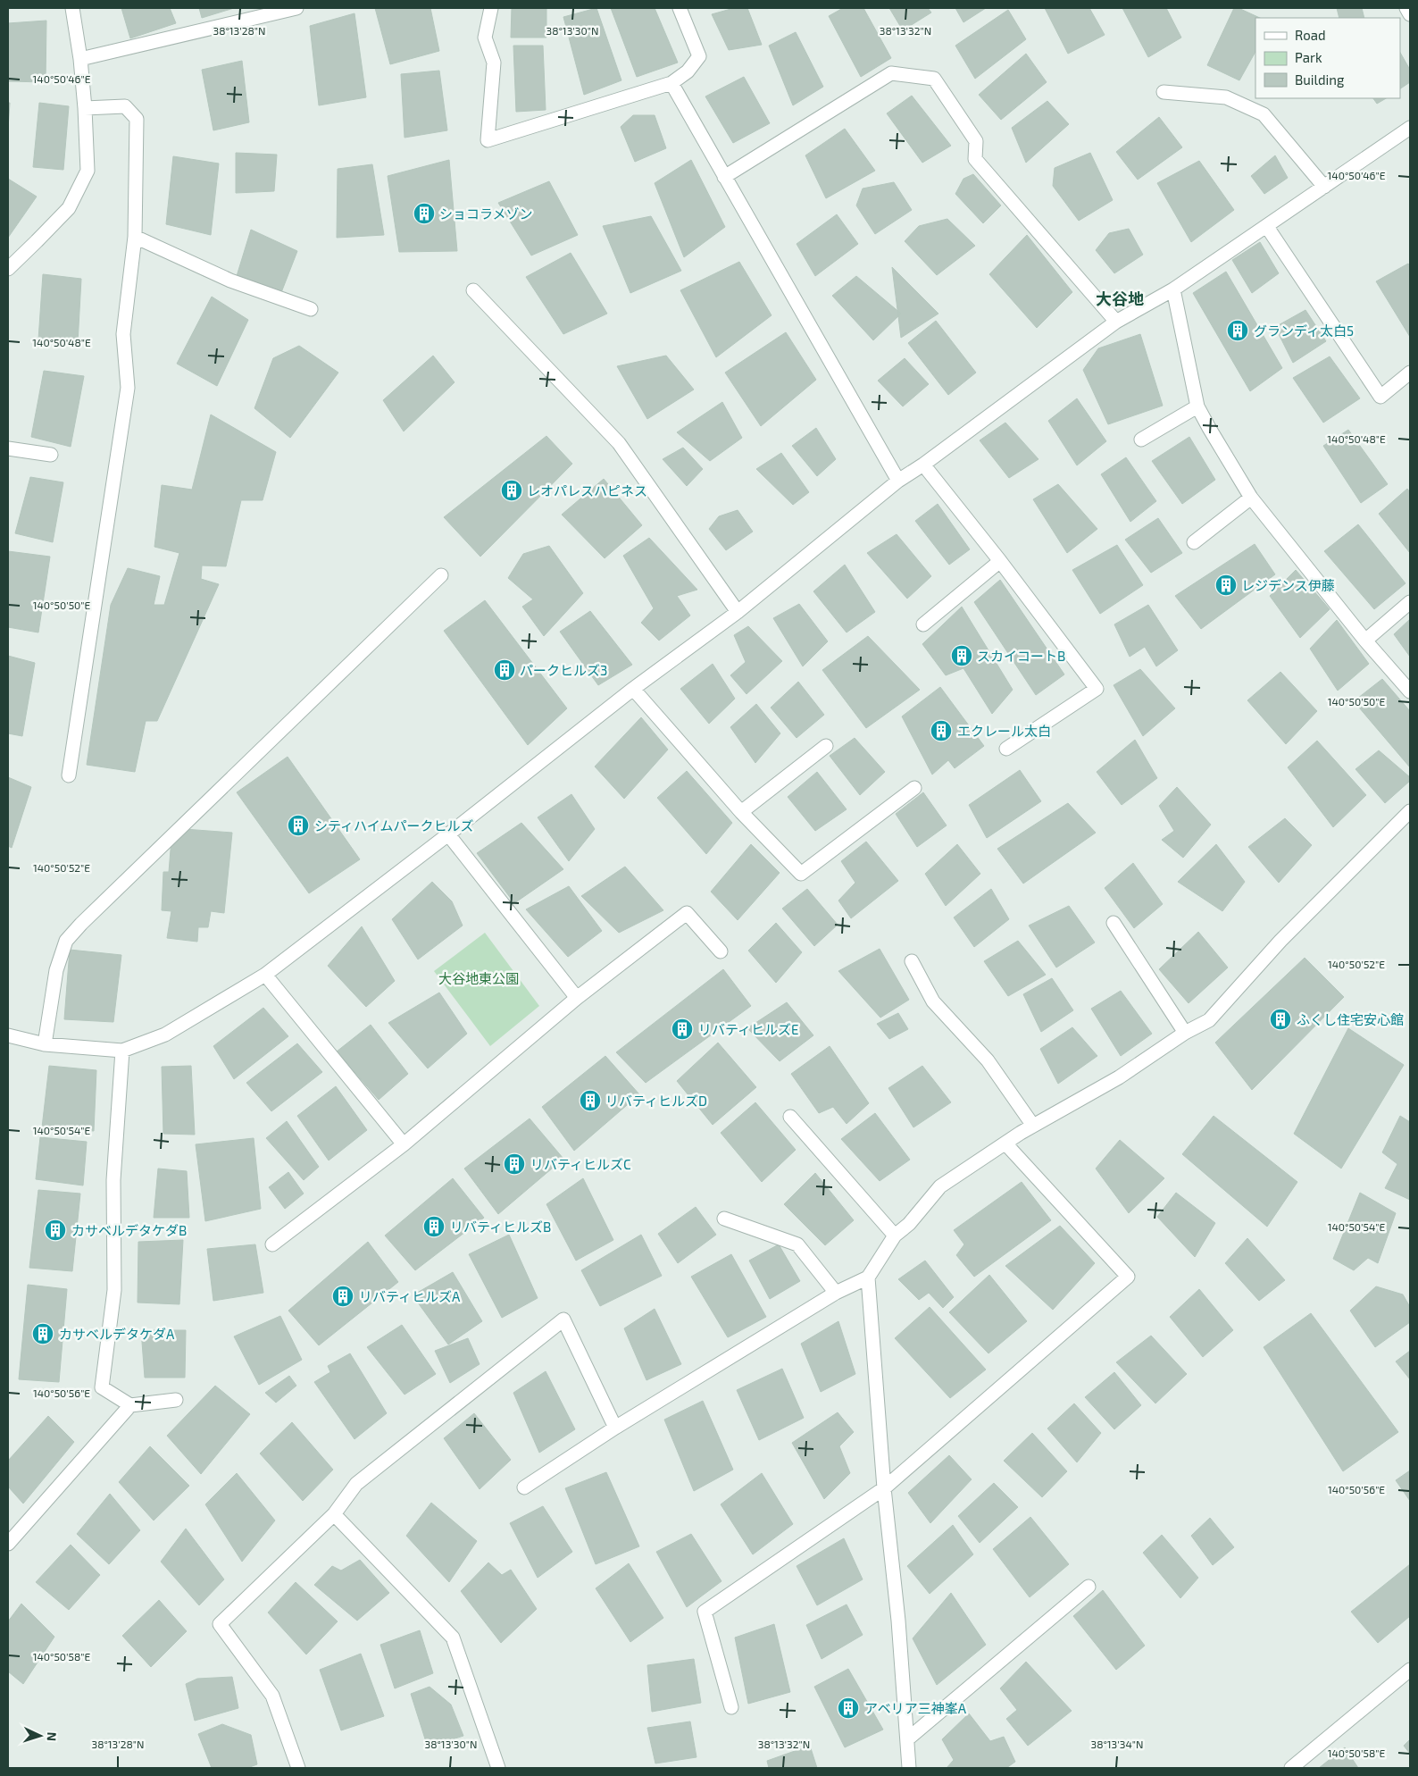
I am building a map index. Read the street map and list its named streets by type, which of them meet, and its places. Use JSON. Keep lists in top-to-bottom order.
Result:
{
  "districts": ["大谷地"],
  "parks": ["大谷地東公園"],
  "places": {
    "building": [
      "ショコラメゾン",
      "グランディ太白5",
      "レオパレスハピネス",
      "レジデンス伊藤",
      "スカイコートB",
      "パークヒルズ3",
      "エクレール太白",
      "シティハイムパークヒルズ",
      "ふくし住宅安心館",
      "リバティヒルズE",
      "リバティヒルズD",
      "リバティヒルズC",
      "リバティヒルズB",
      "カサベルデタケダB",
      "リバティヒルズA",
      "カサベルデタケダA",
      "アベリア三神峯A"
    ]
  },
  "legend": ["Road", "Park", "Building"],
  "north": "right",
  "coordinates": [
    "38°13'28\"N",
    "38°13'30\"N",
    "38°13'32\"N",
    "140°50'46\"E",
    "140°50'48\"E",
    "140°50'50\"E",
    "140°50'52\"E",
    "140°50'54\"E",
    "140°50'56\"E",
    "140°50'58\"E",
    "38°13'34\"N"
  ]
}
